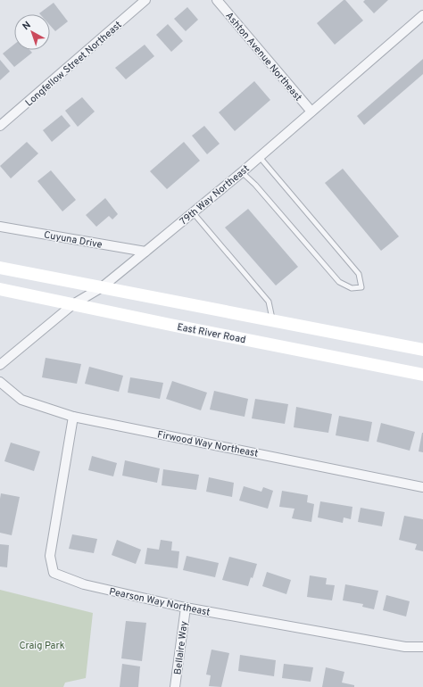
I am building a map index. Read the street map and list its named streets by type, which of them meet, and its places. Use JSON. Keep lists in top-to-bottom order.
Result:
{
  "streets": {
    "main road": ["East River Road"],
    "street": [
      "Ashton Avenue Northeast",
      "Longfellow Street Northeast",
      "79th Way Northeast",
      "Cuyuna Drive",
      "Firwood Way Northeast",
      "Pearson Way Northeast",
      "Bellaire Way"
    ]
  },
  "crossings": [
    ["Ashton Avenue Northeast", "79th Way Northeast"],
    ["79th Way Northeast", "Cuyuna Drive"],
    ["79th Way Northeast", "East River Road"],
    ["Firwood Way Northeast", "Pearson Way Northeast"],
    ["Pearson Way Northeast", "Bellaire Way"]
  ],
  "parks": ["Craig Park"],
  "north": "top left"
}
